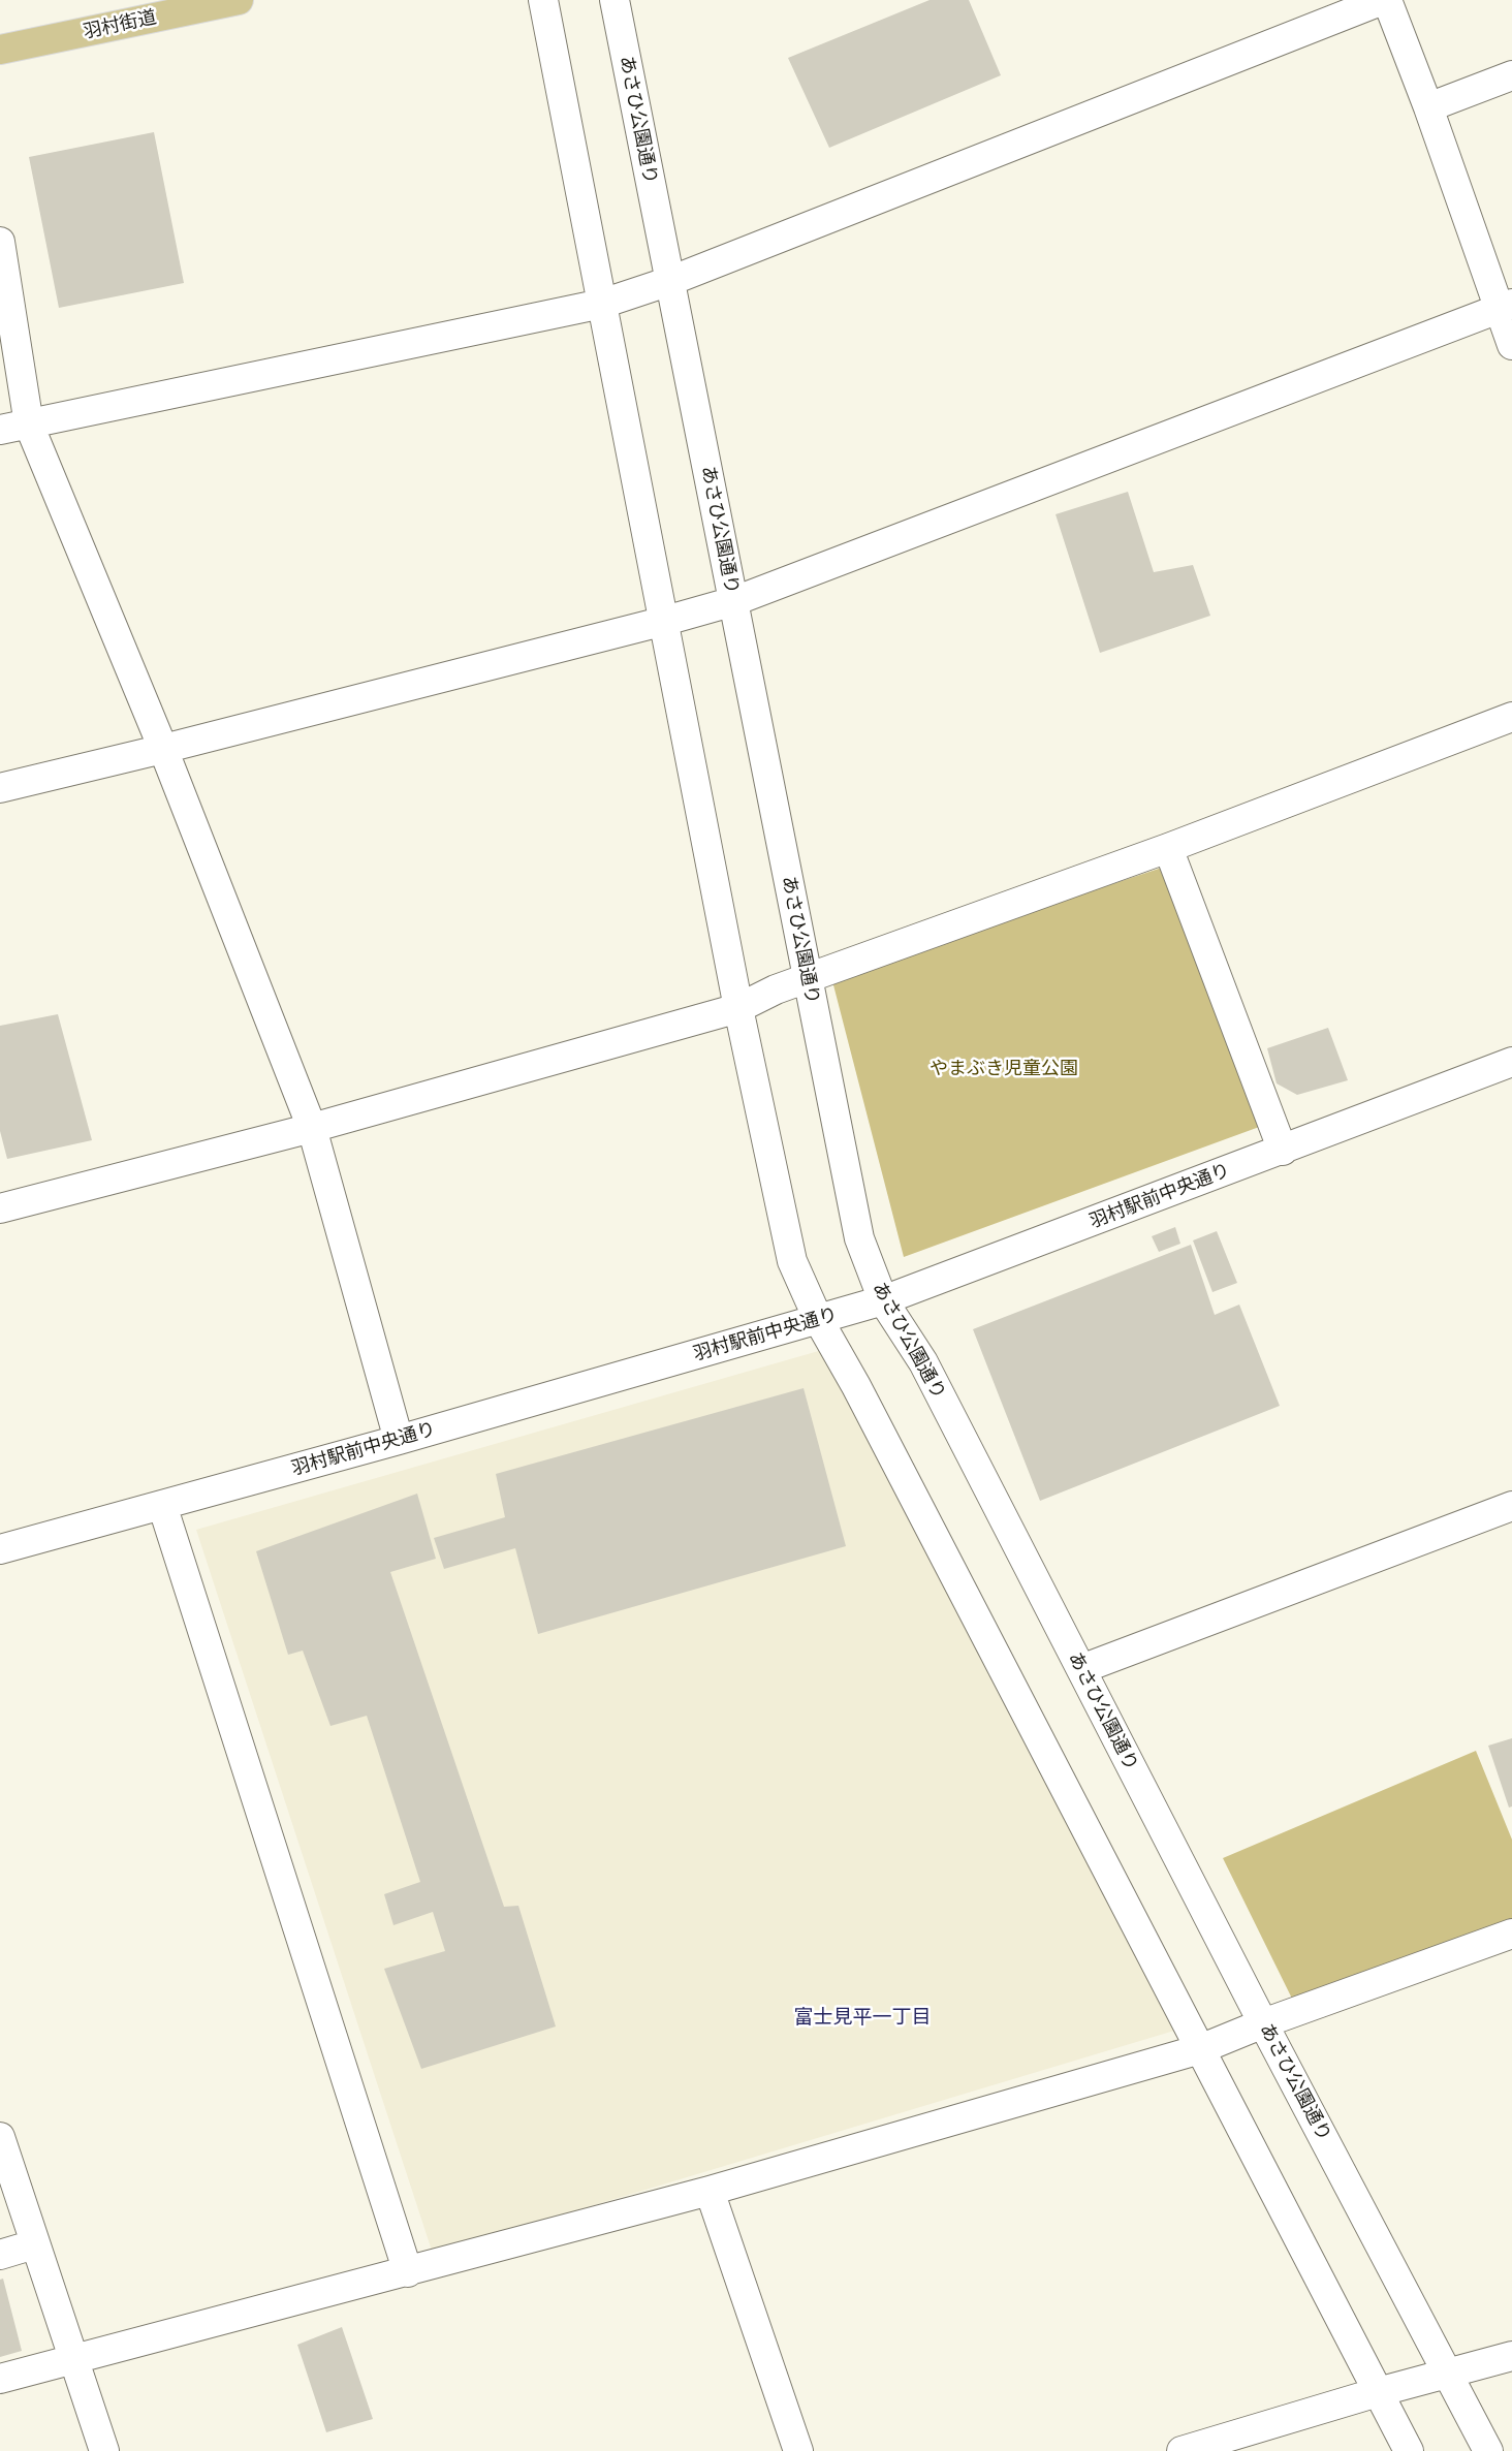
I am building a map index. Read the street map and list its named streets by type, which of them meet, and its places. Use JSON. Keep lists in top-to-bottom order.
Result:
{
  "streets": {
    "main road": ["羽村街道"],
    "street": ["あさひ公園通り", "羽村駅前中央通り"]
  },
  "crossings": [
    ["あさひ公園通り", "羽村駅前中央通り"]
  ],
  "districts": ["富士見平一丁目"],
  "parks": ["やまぶき児童公園"]
}
